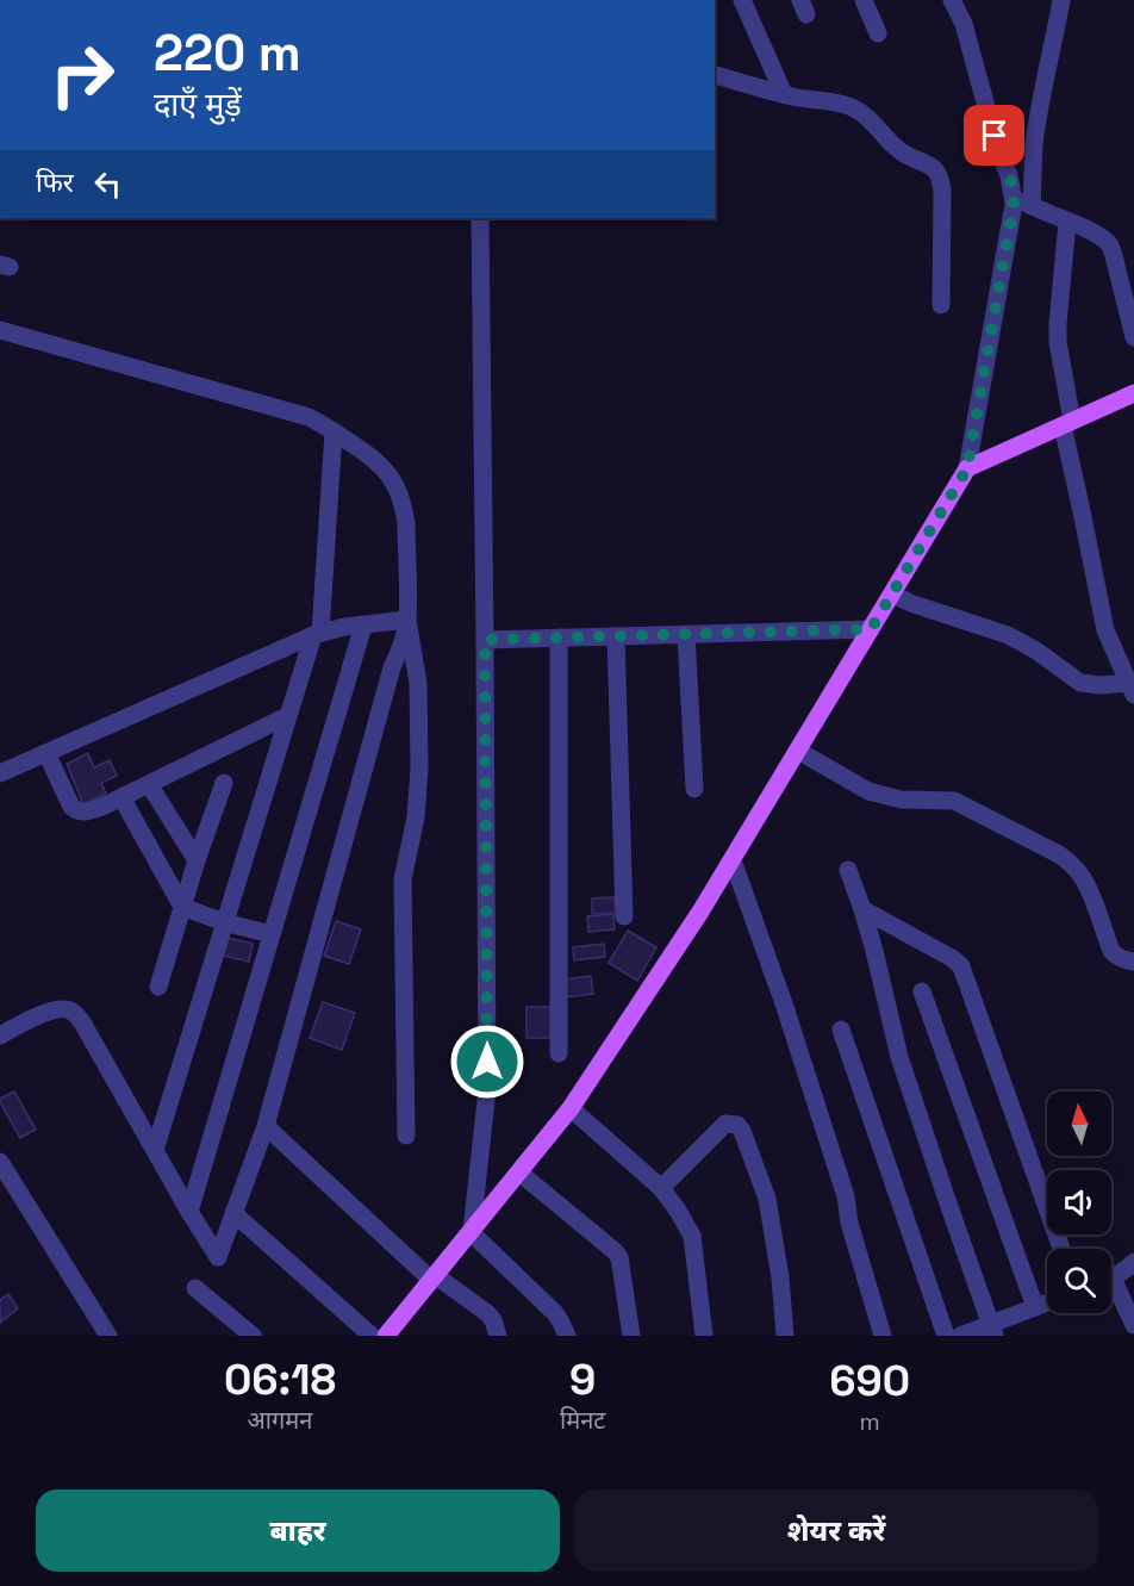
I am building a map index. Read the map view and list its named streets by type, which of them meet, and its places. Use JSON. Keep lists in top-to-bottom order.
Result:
{
  "north": "top",
  "page": {
    "turn": ["220 m", "दाएँ मुड़ें"],
    "then": "फिर",
    "eta": [
      "06:18",
      "आगमन",
      "9",
      "मिनट",
      "690",
      "m"
    ],
    "buttons": ["बाहर", "शेयर करें"]
  }
}
